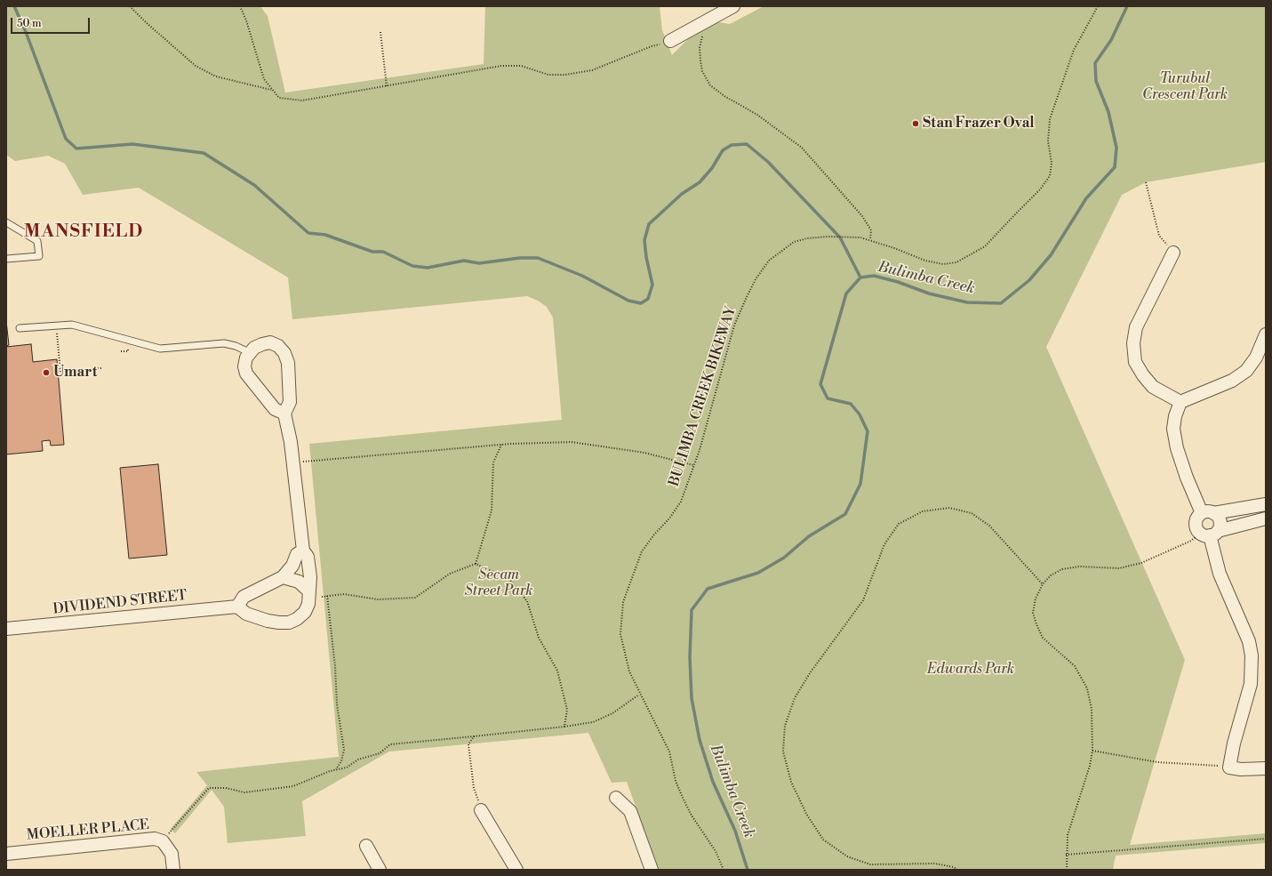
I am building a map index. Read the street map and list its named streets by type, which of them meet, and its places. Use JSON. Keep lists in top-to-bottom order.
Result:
{
  "streets": {
    "street": ["DIVIDEND STREET", "MOELLER PLACE"],
    "path": ["BULIMBA CREEK BIKEWAY"]
  },
  "districts": ["MANSFIELD"],
  "water": ["Bulimba Creek"],
  "parks": ["Turubul Crescent Park", "Secam Street Park", "Edwards Park"],
  "places": ["Stan Frazer Oval", "Umart"],
  "scale_bar": "50 m"
}
